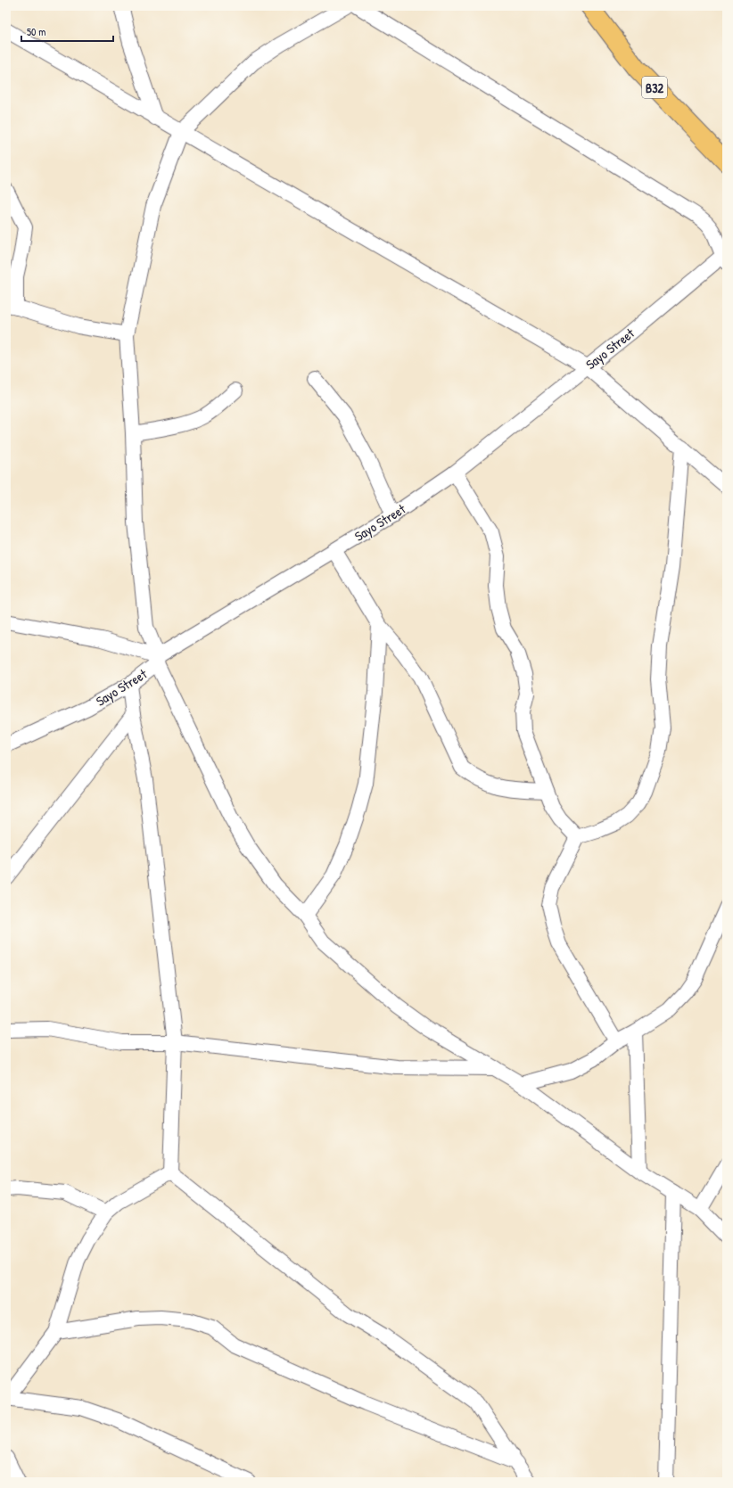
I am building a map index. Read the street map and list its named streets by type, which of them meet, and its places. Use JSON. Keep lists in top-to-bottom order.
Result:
{
  "streets": {
    "main road": ["B32"],
    "street": ["Sayo Street"]
  },
  "scale_bar": "50 m"
}
